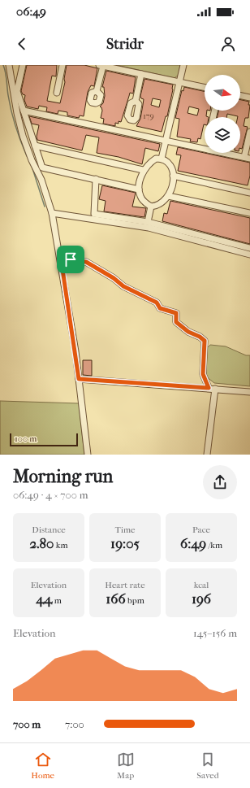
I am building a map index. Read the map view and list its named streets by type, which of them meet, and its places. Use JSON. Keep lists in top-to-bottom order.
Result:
{
  "house_numbers": ["179"],
  "scale_bar": "100 m",
  "north": "right",
  "page": {
    "status": "06:49",
    "header": "Stridr",
    "scale": "100 m",
    "heading": ["Morning run", "06:49 · 4 × 700 m"],
    "stats": [
      ["Distance", "2.80 km"],
      ["Time", "19:05"],
      ["Pace", "6:49 /km"],
      ["Elevation", "44 m"],
      ["Heart rate", "166 bpm"],
      ["kcal", "196"]
    ],
    "chart": ["Elevation", "145–156 m"],
    "list": [
      {
        "name": "700 m",
        "note": "7:00"
      }
    ],
    "tabs": ["Home", "Map", "Saved"]
  }
}
